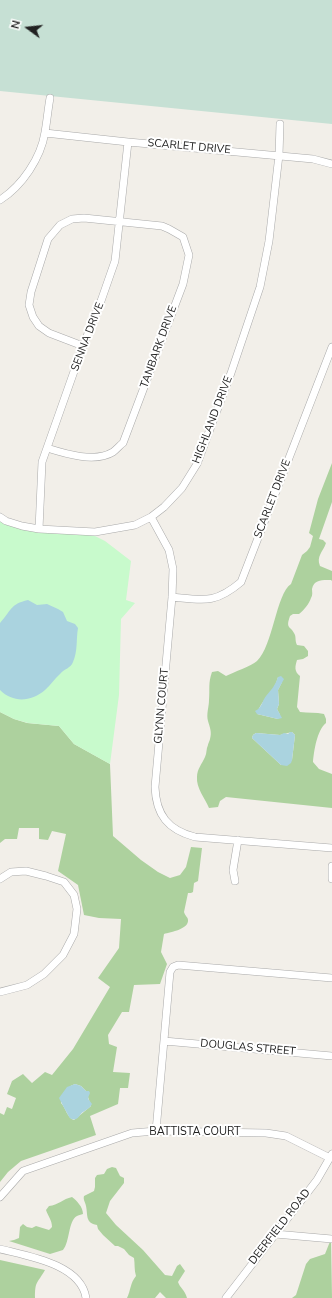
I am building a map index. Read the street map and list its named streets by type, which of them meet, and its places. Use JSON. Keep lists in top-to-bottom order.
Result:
{
  "streets": {
    "street": [
      "SCARLET DRIVE",
      "SENNA DRIVE",
      "TANBARK DRIVE",
      "HIGHLAND DRIVE",
      "GLYNN COURT",
      "DOUGLAS STREET",
      "BATTISTA COURT",
      "DEERFIELD ROAD"
    ]
  },
  "crossings": [
    ["SCARLET DRIVE", "SENNA DRIVE"],
    ["SCARLET DRIVE", "HIGHLAND DRIVE"],
    ["SCARLET DRIVE", "GLYNN COURT"],
    ["SENNA DRIVE", "TANBARK DRIVE"],
    ["SENNA DRIVE", "HIGHLAND DRIVE"],
    ["HIGHLAND DRIVE", "GLYNN COURT"],
    ["BATTISTA COURT", "DEERFIELD ROAD"]
  ],
  "north": "left"
}
